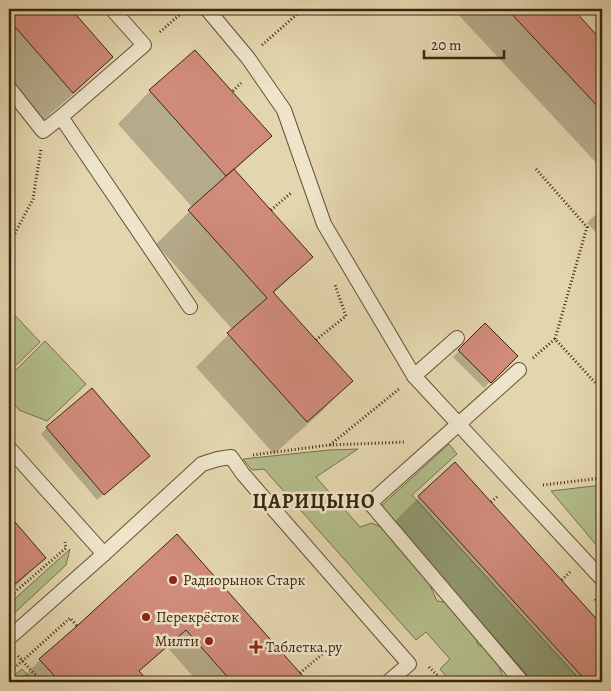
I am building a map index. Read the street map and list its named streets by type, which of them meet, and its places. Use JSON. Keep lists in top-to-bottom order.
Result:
{
  "districts": ["ЦАРИЦЫНО"],
  "places": {
    "other": ["Радиорынок Старк", "Перекрёсток", "Милти"],
    "health": ["Таблетка.ру"]
  },
  "scale_bar": "20 m"
}
